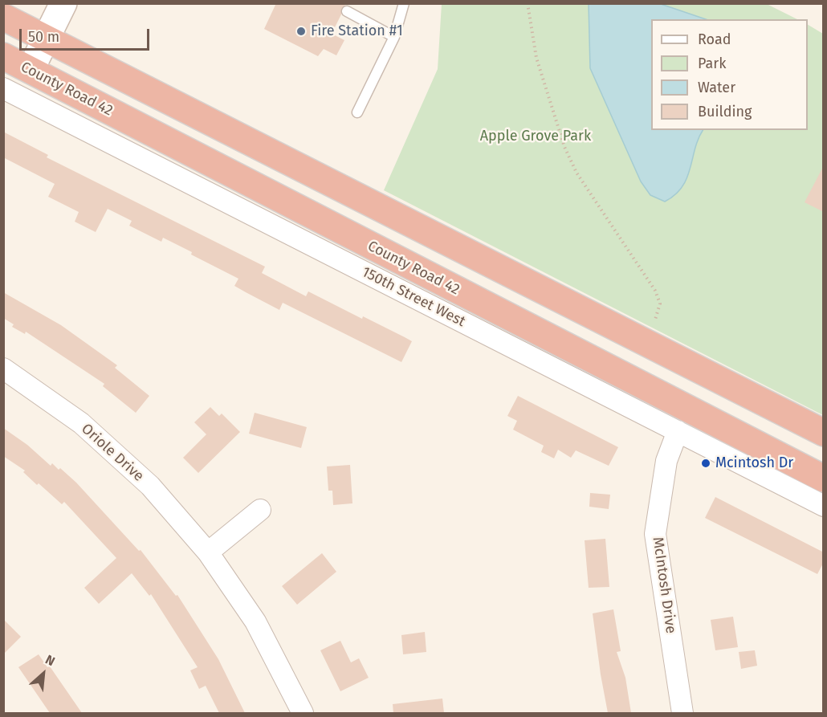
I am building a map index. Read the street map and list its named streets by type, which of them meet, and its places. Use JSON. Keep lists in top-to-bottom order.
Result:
{
  "streets": {
    "highway": ["County Road 42"],
    "street": ["150th Street West", "Oriole Drive", "McIntosh Drive"]
  },
  "crossings": [
    ["150th Street West", "McIntosh Drive"]
  ],
  "parks": ["Apple Grove Park"],
  "places": ["Fire Station #1", "Mcintosh Dr"],
  "legend": [
    "Road",
    "Park",
    "Water",
    "Building"
  ],
  "scale_bar": "50 m",
  "north": "top right"
}
